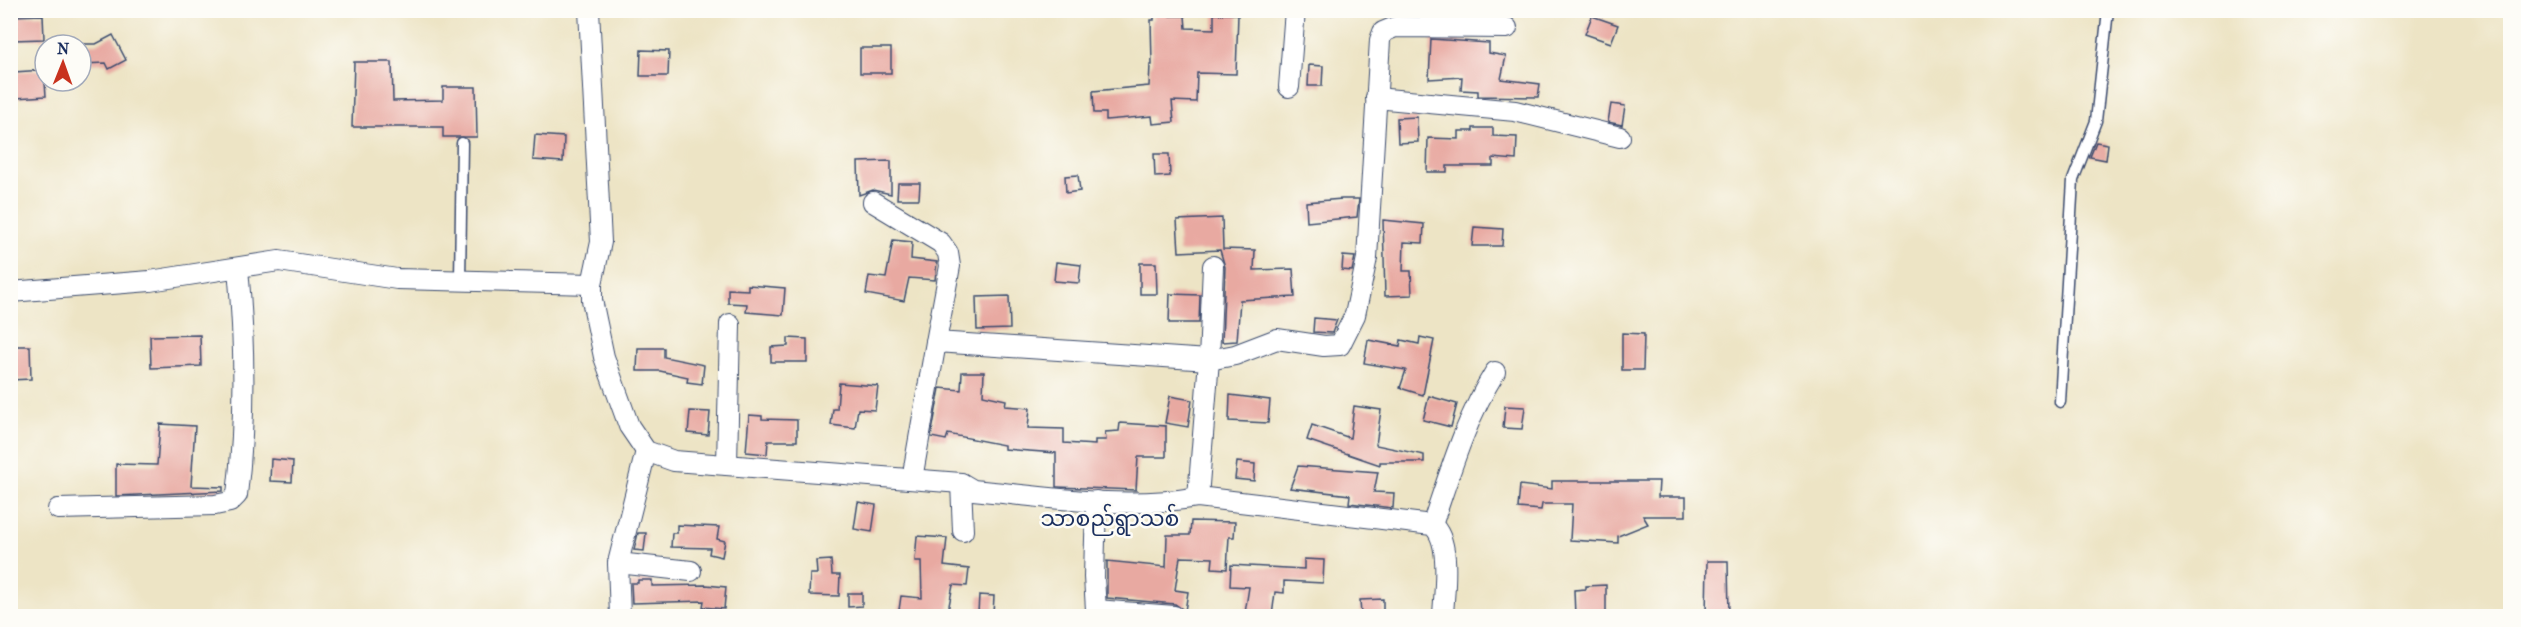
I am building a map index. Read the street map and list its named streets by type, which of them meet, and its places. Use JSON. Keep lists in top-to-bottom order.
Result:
{
  "districts": ["သာစည်ရွာသစ်"],
  "north": "top"
}
